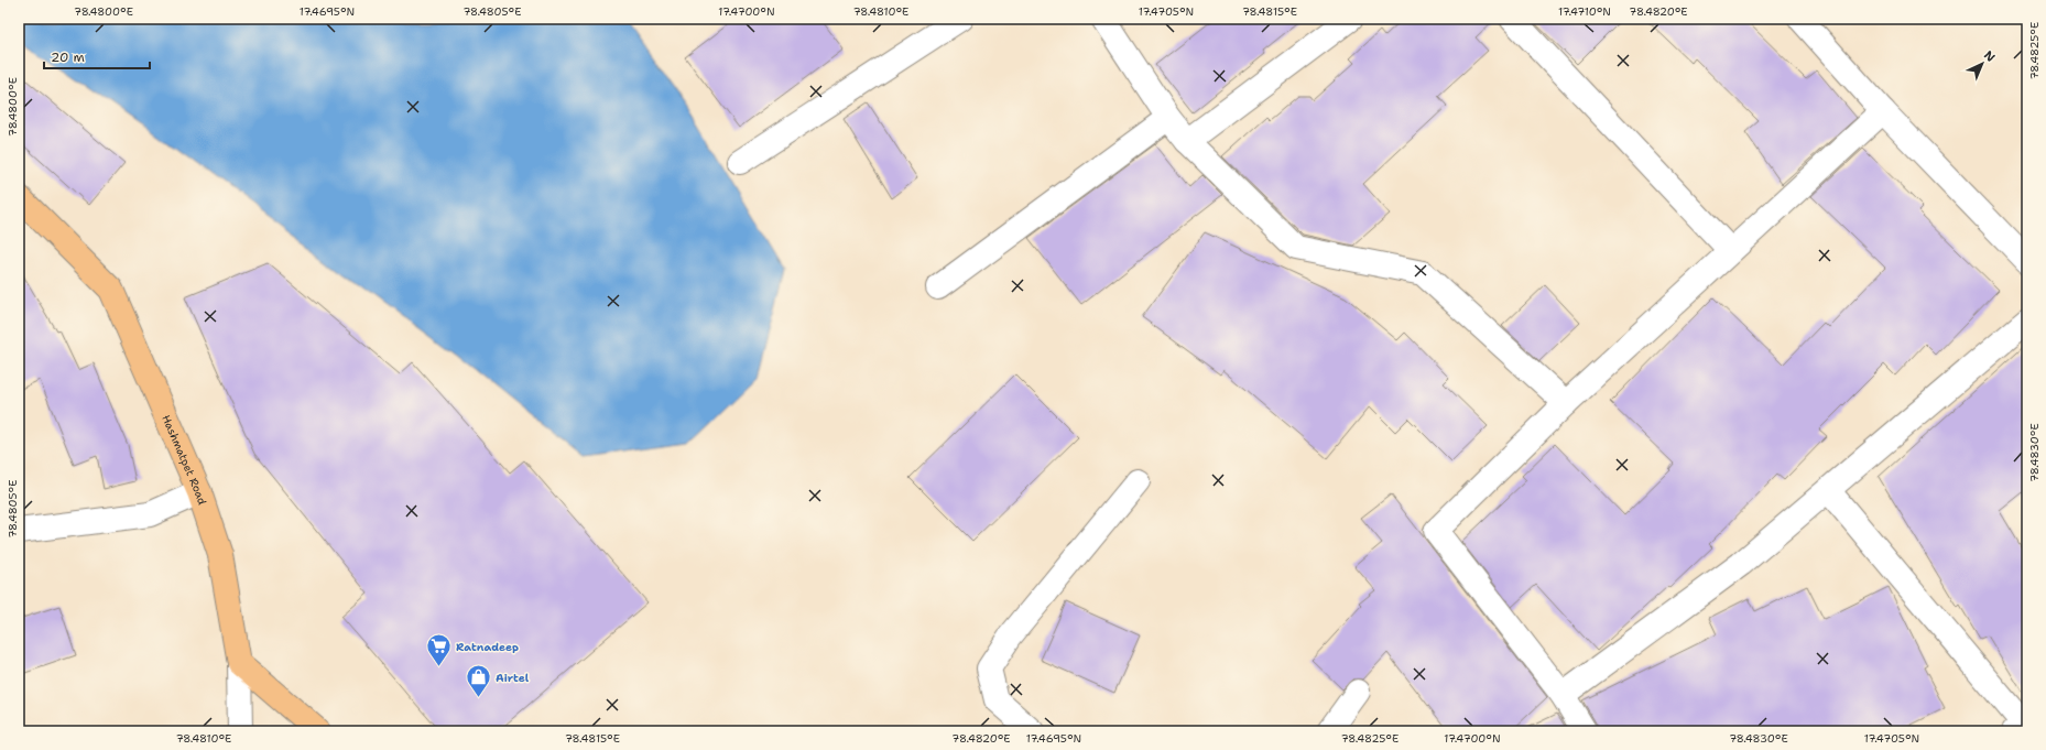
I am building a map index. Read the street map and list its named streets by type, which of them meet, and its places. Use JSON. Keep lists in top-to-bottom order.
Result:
{
  "streets": {
    "main road": ["Hashmatpet Road"]
  },
  "places": {
    "supermarket": ["Ratnadeep"],
    "shop": ["Airtel"]
  },
  "scale_bar": "20 m",
  "north": "top right",
  "coordinates": [
    "78.4800°E",
    "17.4695°N",
    "78.4805°E",
    "17.4700°N",
    "78.4810°E",
    "17.4705°N",
    "78.4815°E",
    "17.4710°N",
    "78.4820°E",
    "78.4825°E",
    "78.4830°E"
  ]
}
